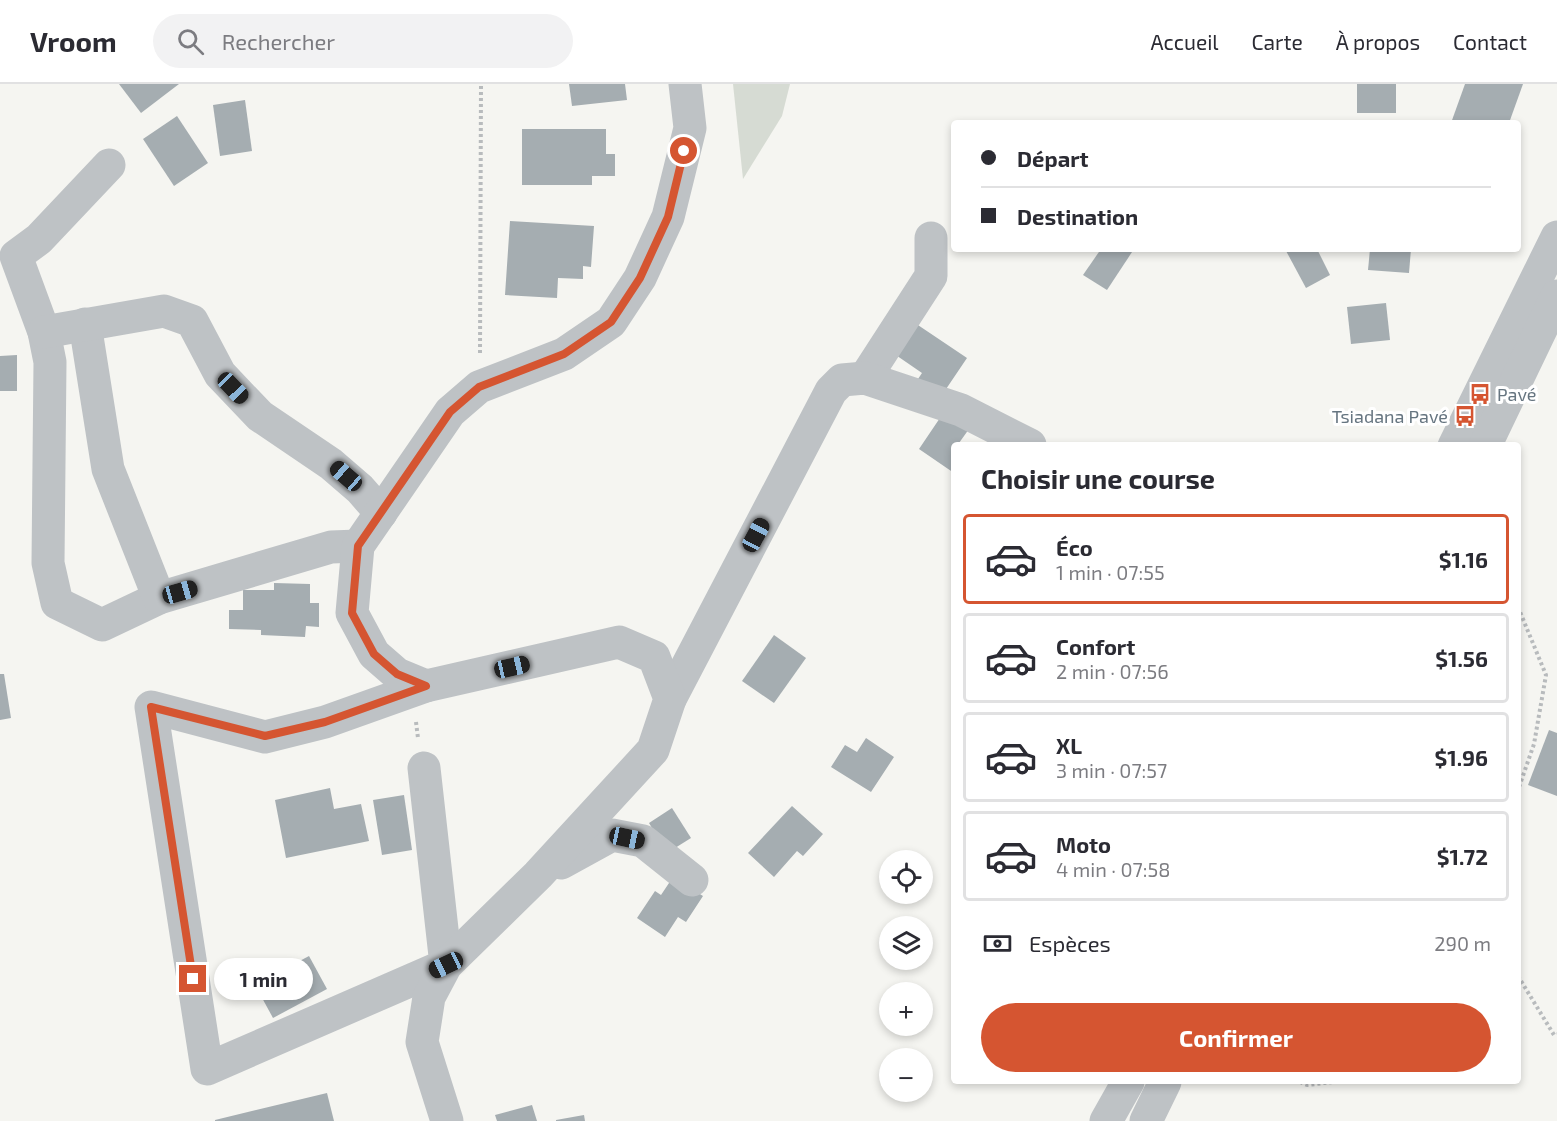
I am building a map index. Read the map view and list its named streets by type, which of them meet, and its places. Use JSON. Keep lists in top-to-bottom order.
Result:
{
  "places": {
    "bus stop": ["Pavé", "Tsiadana Pavé"]
  },
  "page": {
    "header": "Vroom",
    "search": "Rechercher",
    "nav": [
      "Accueil",
      "Carte",
      "À propos",
      "Contact"
    ],
    "banner": ["Départ", "Destination"],
    "heading": "Choisir une course",
    "list": [
      {
        "name": "Éco",
        "note": "1 min · 07:55",
        "value": "$1.16"
      },
      {
        "name": "Confort",
        "note": "2 min · 07:56",
        "value": "$1.56"
      },
      {
        "name": "XL",
        "note": "3 min · 07:57",
        "value": "$1.96"
      },
      {
        "name": "Moto",
        "note": "4 min · 07:58",
        "value": "$1.72"
      }
    ],
    "map_buttons": ["+", "−"],
    "pay": ["Espèces", "290 m"],
    "bubble": "1 min",
    "buttons": "Confirmer"
  }
}
